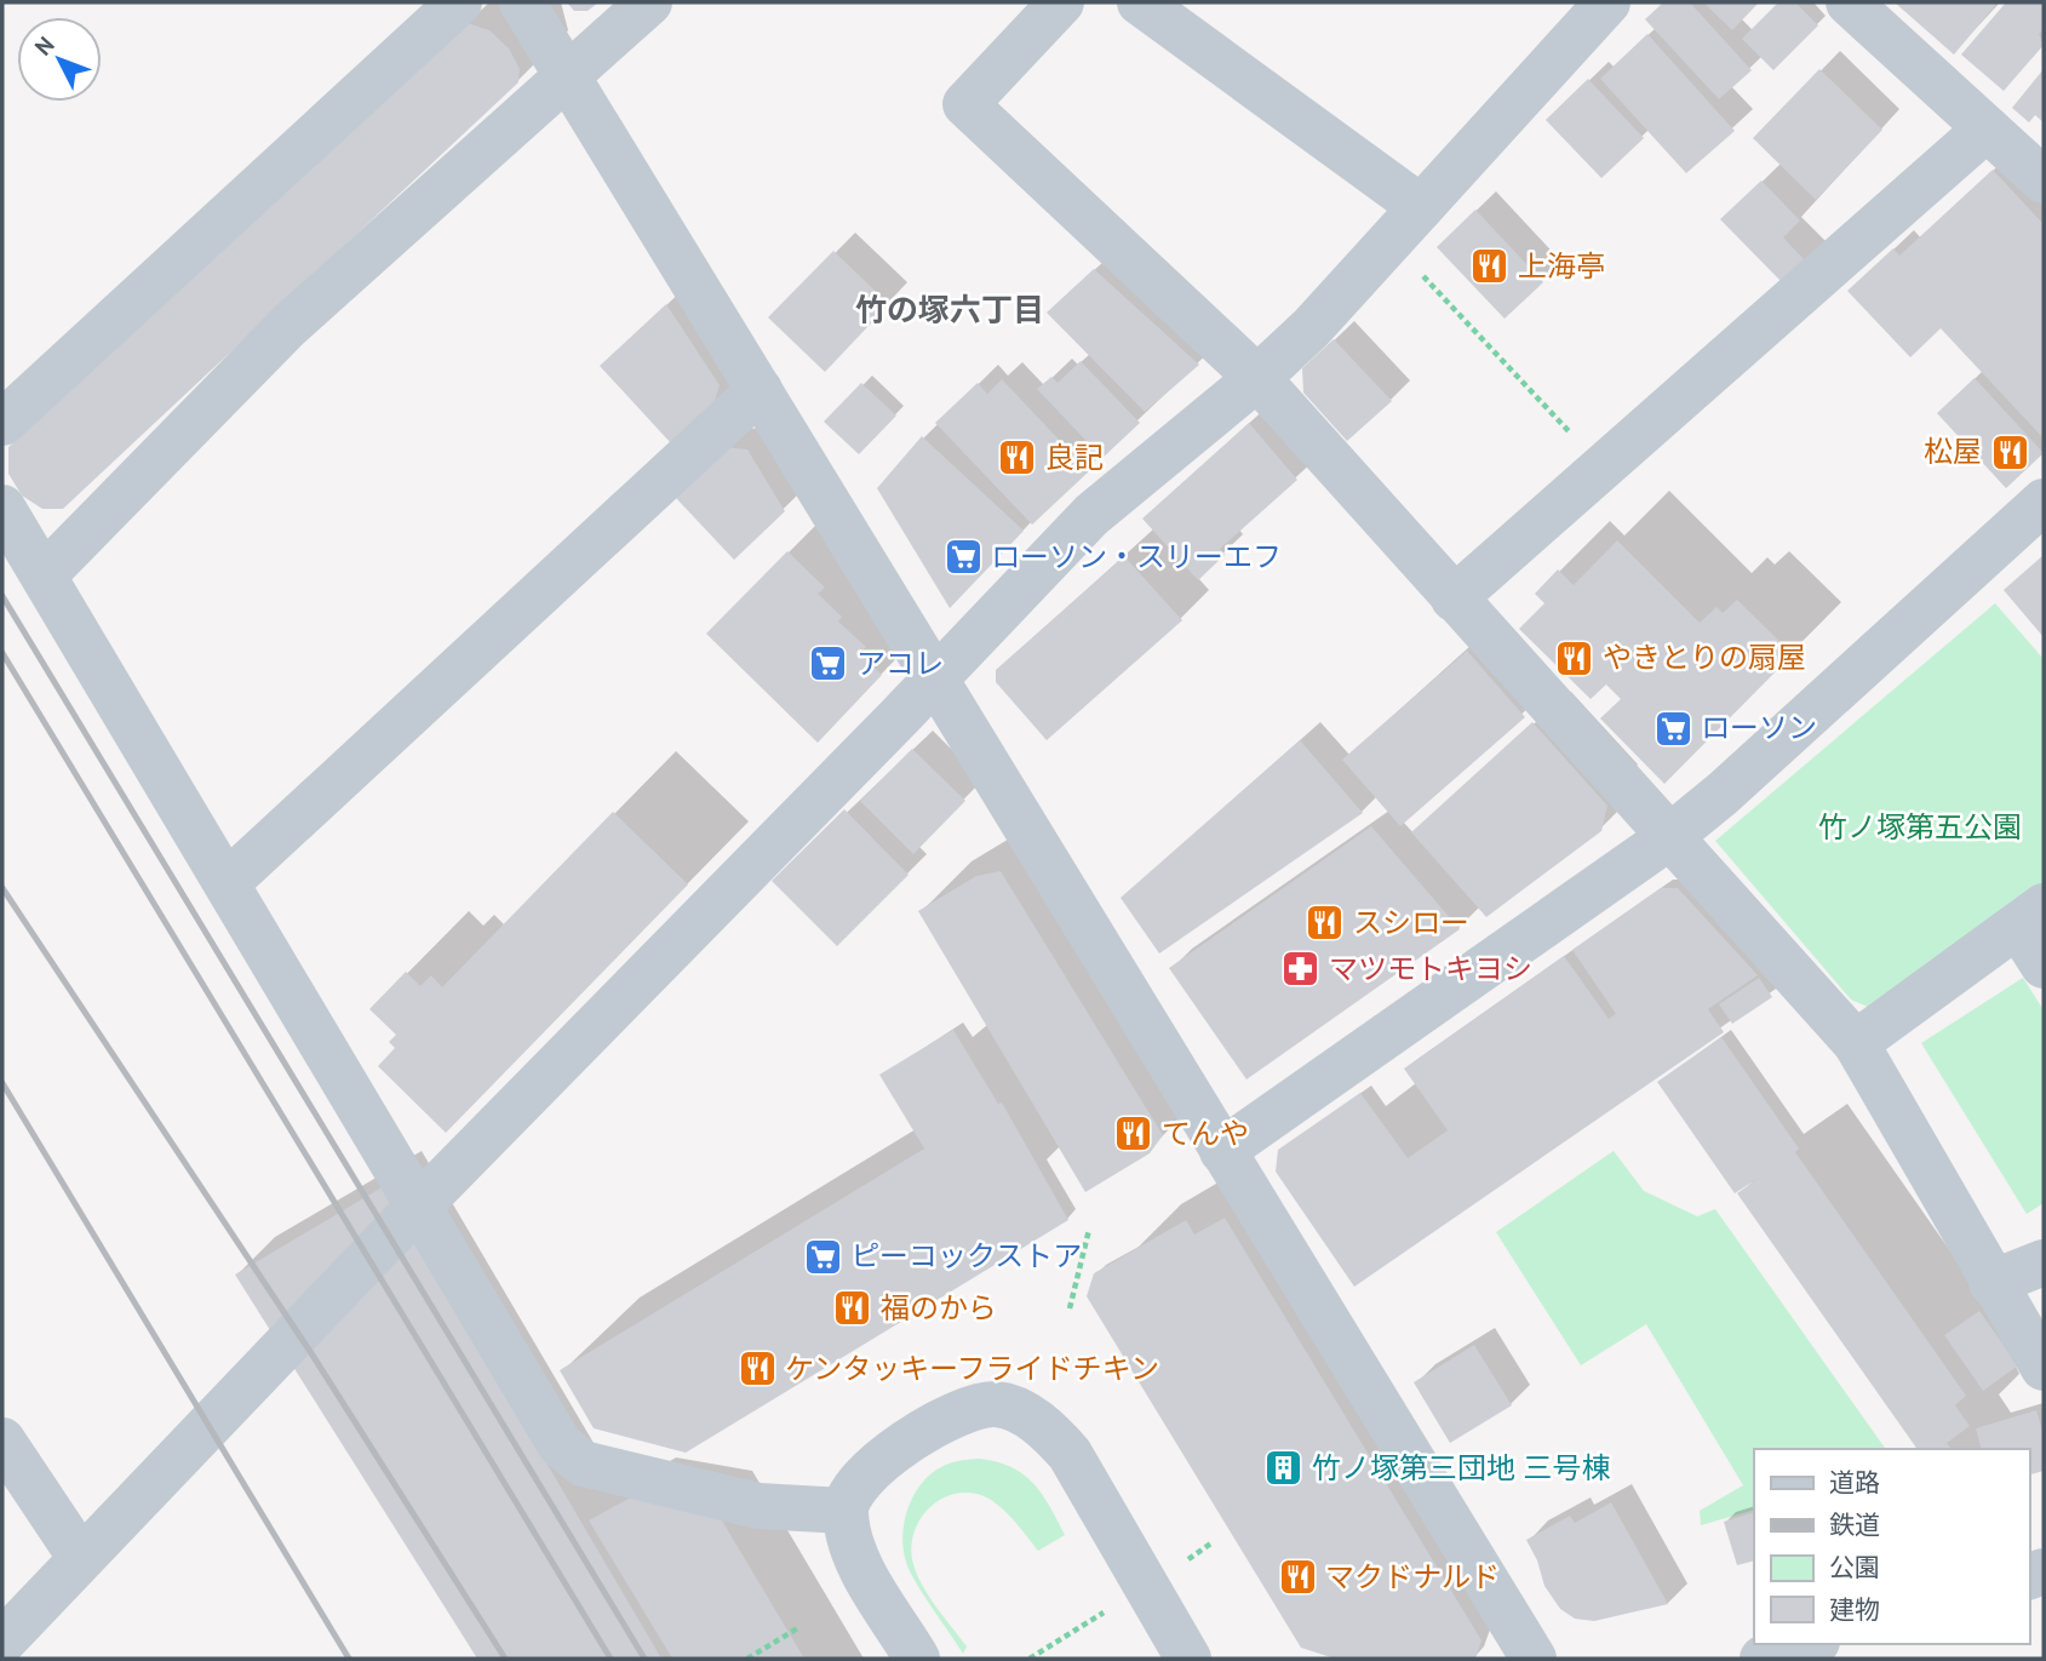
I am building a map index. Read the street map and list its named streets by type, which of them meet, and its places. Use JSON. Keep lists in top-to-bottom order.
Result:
{
  "districts": ["竹の塚六丁目"],
  "parks": ["竹ノ塚第五公園"],
  "places": {
    "restaurant": [
      "上海亭",
      "松屋",
      "良記",
      "やきとりの扇屋",
      "スシロー",
      "てんや",
      "福のから",
      "ケンタッキーフライドチキン",
      "マクドナルド"
    ],
    "supermarket": [
      "ローソン・スリーエフ",
      "アコレ",
      "ローソン",
      "ピーコックストア"
    ],
    "pharmacy": ["マツモトキヨシ"],
    "building": ["竹ノ塚第三団地 三号棟"]
  },
  "legend": [
    "道路",
    "鉄道",
    "公園",
    "建物"
  ],
  "north": "top left"
}
